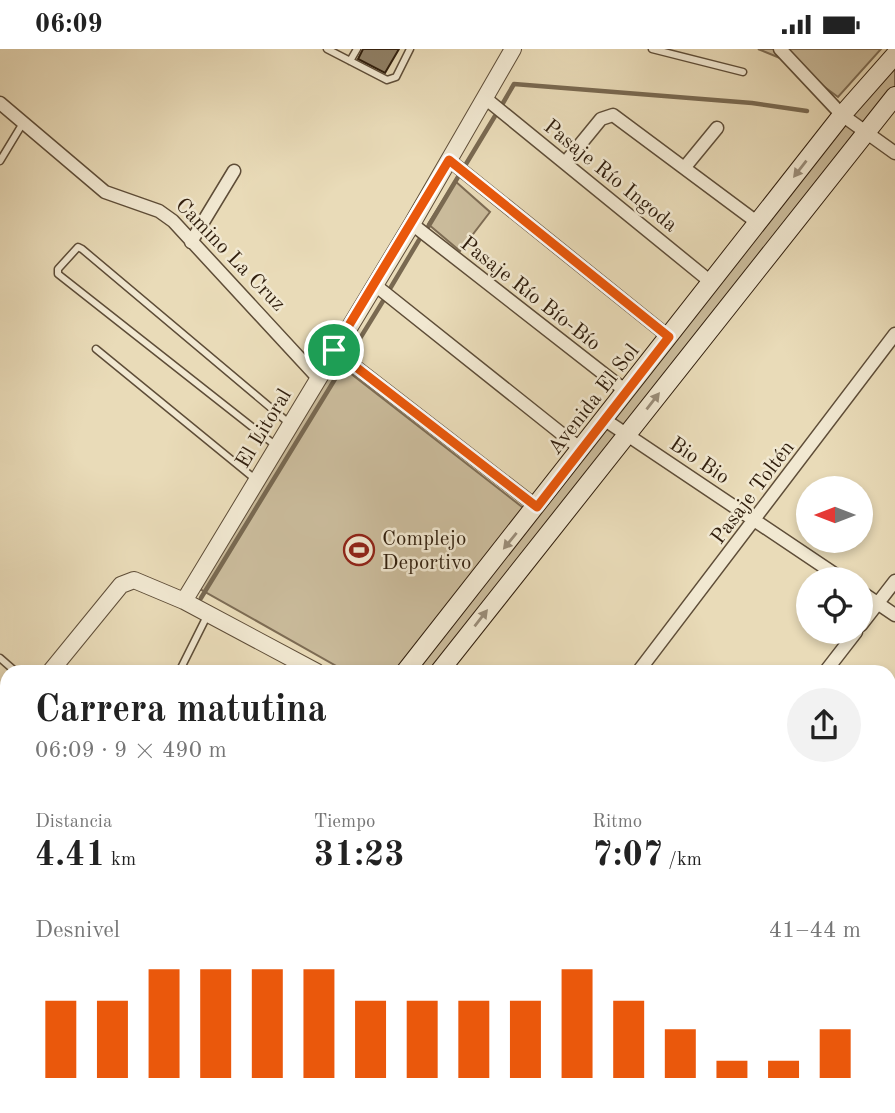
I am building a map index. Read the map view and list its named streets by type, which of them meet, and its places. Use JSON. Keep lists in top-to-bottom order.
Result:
{
  "streets": {
    "main road": ["Avenida El Sol"],
    "street": [
      "Pasaje Río Ingoda",
      "Camino La Cruz",
      "Pasaje Río Bío-Bío",
      "El Litoral",
      "Bio Bio",
      "Pasaje Toltén"
    ]
  },
  "crossings": [
    ["Pasaje Río Ingoda", "Avenida El Sol"],
    ["Pasaje Río Ingoda", "El Litoral"],
    ["Camino La Cruz", "El Litoral"],
    ["Pasaje Río Bío-Bío", "Avenida El Sol"],
    ["Pasaje Río Bío-Bío", "El Litoral"],
    ["Avenida El Sol", "Bio Bio"],
    ["Bio Bio", "Pasaje Toltén"]
  ],
  "places": {
    "sports": ["Complejo Deportivo"]
  },
  "north": "left",
  "page": {
    "status": "06:09",
    "heading": ["Carrera matutina", "06:09 · 9 × 490 m"],
    "stats": [
      ["Distancia", "4.41 km"],
      ["Tiempo", "31:23"],
      ["Ritmo", "7:07 /km"]
    ],
    "chart": ["Desnivel", "41–44 m"]
  }
}
